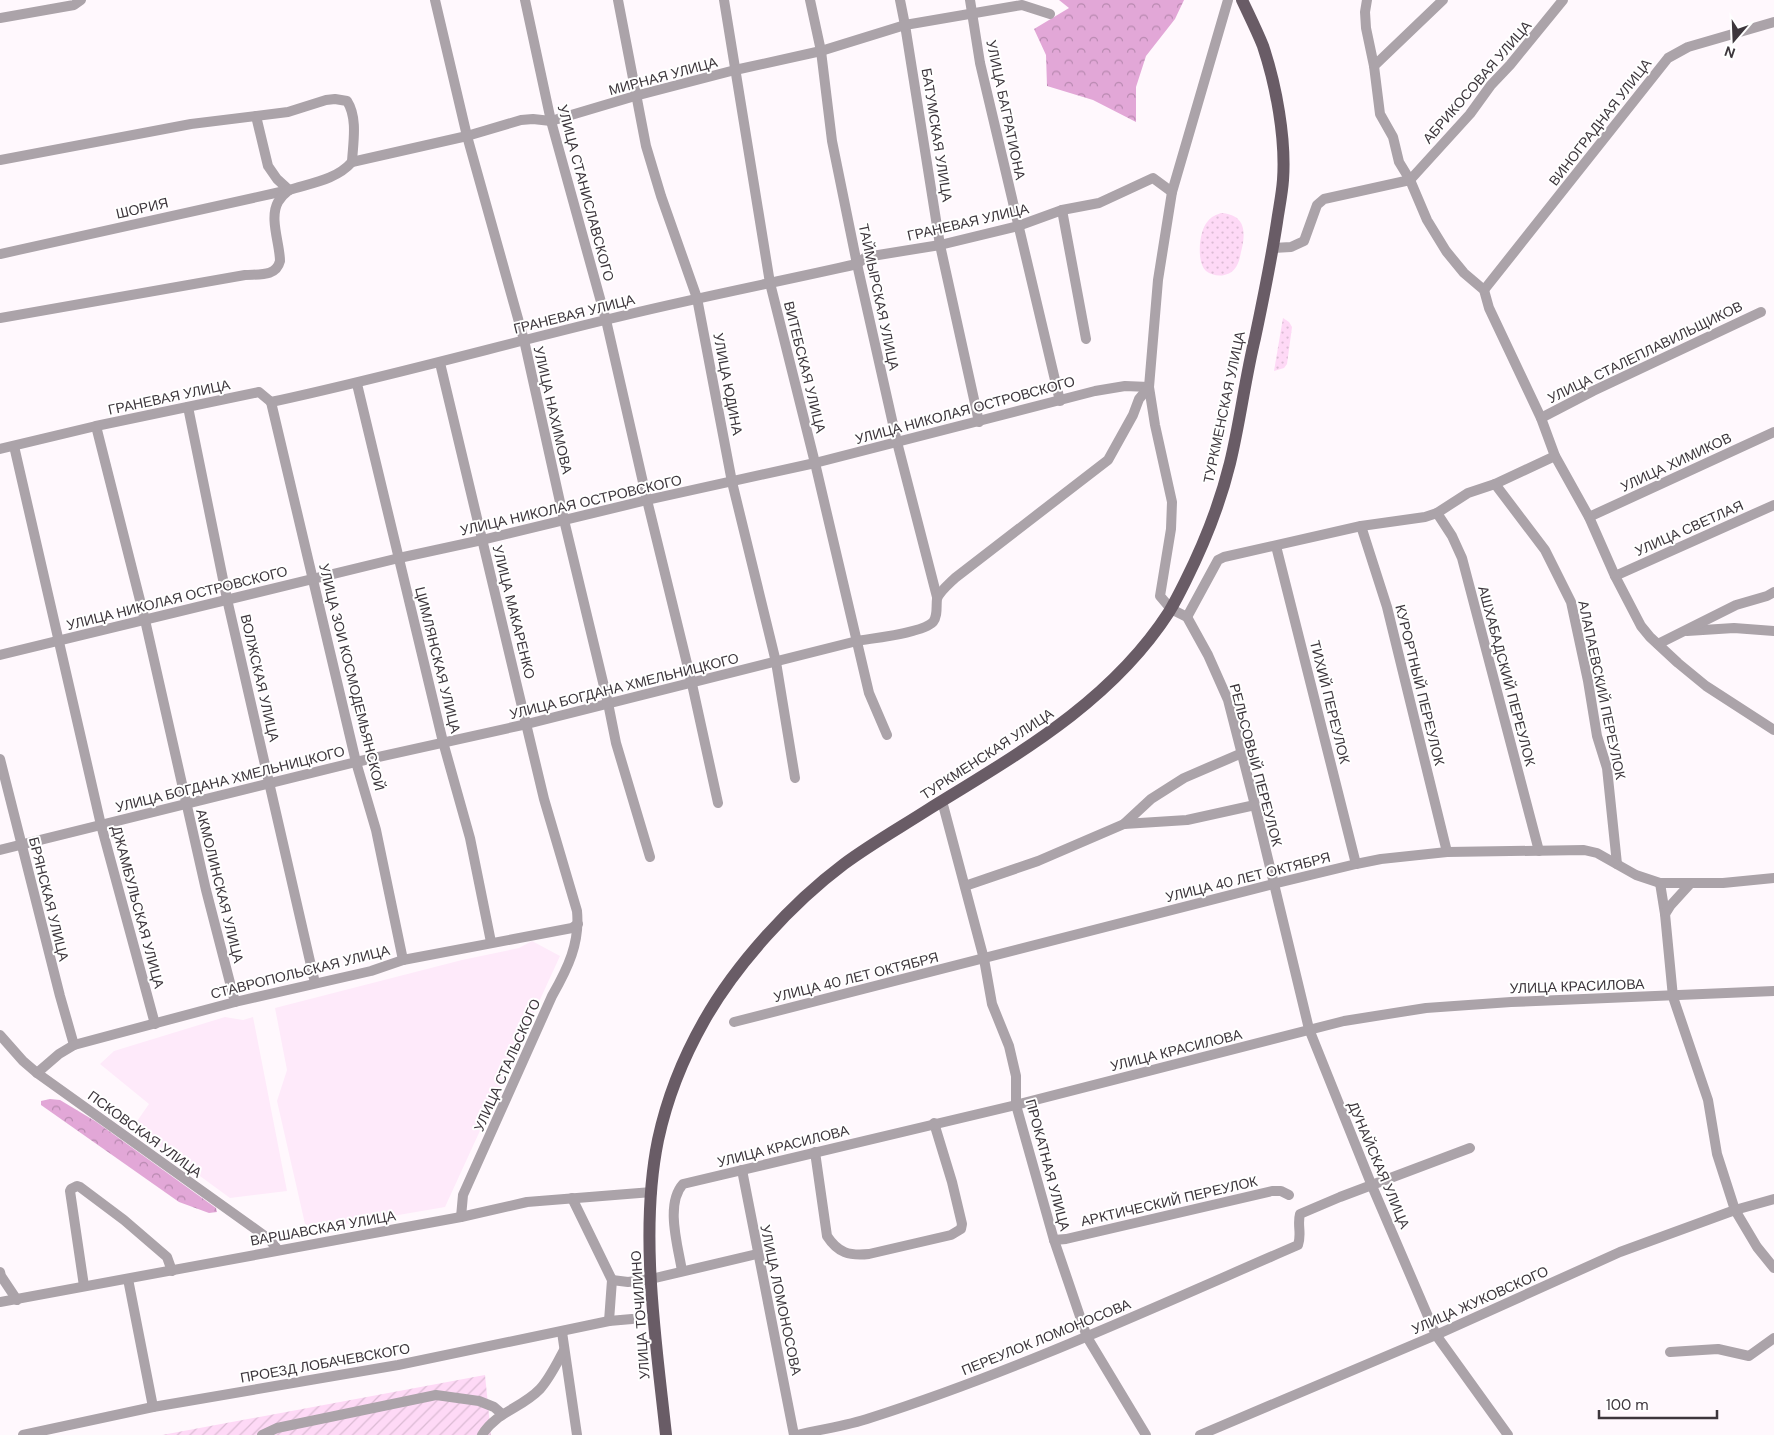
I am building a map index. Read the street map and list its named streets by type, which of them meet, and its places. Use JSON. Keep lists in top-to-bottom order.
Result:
{
  "streets": {
    "main road": ["ТУРКМЕНСКАЯ УЛИЦА", "УЛИЦА ТОЧИЛИНО"],
    "street": [
      "МИРНАЯ УЛИЦА",
      "АБРИКОСОВАЯ УЛИЦА",
      "УЛИЦА БАГРАТИОНА",
      "ВИНОГРАДНАЯ УЛИЦА",
      "БАТУМСКАЯ УЛИЦА",
      "УЛИЦА СТАНИСЛАВСКОГО",
      "ШОРИЯ",
      "ГРАНЕВАЯ УЛИЦА",
      "ТАЙМЫРСКАЯ УЛИЦА",
      "УЛИЦА СТАЛЕПЛАВИЛЬЩИКОВ",
      "ВИТЕБСКАЯ УЛИЦА",
      "УЛИЦА ЮДИНА",
      "УЛИЦА НАХИМОВА",
      "УЛИЦА НИКОЛАЯ ОСТРОВСКОГО",
      "УЛИЦА ХИМИКОВ",
      "УЛИЦА СВЕТЛАЯ",
      "УЛИЦА МАКАРЕНКО",
      "ЦИМЛЯНСКАЯ УЛИЦА",
      "АШХАБАДСКИЙ ПЕРЕУЛОК",
      "УЛИЦА ЗОИ КОСМОДЕМЬЯНСКОЙ",
      "ВОЛЖСКАЯ УЛИЦА",
      "КУРОРТНЫЙ ПЕРЕУЛОК",
      "УЛИЦА БОГДАНА ХМЕЛЬНИЦКОГО",
      "АЛАПАЕВСКИЙ ПЕРЕУЛОК",
      "ТИХИЙ ПЕРЕУЛОК",
      "РЕЛЬСОВЫЙ ПЕРЕУЛОК",
      "УЛИЦА 40 ЛЕТ ОКТЯБРЯ",
      "АКМОЛИНСКАЯ УЛИЦА",
      "БРЯНСКАЯ УЛИЦА",
      "ДЖАМБУЛЬСКАЯ УЛИЦА",
      "СТАВРОПОЛЬСКАЯ УЛИЦА",
      "УЛИЦА КРАСИЛОВА",
      "УЛИЦА СТАЛЬСКОГО",
      "ПСКОВСКАЯ УЛИЦА",
      "ПРОКАТНАЯ УЛИЦА",
      "ДУНАЙСКАЯ УЛИЦА",
      "АРКТИЧЕСКИЙ ПЕРЕУЛОК",
      "ВАРШАВСКАЯ УЛИЦА",
      "УЛИЦА ЛОМОНОСОВА",
      "УЛИЦА ЖУКОВСКОГО",
      "ПЕРЕУЛОК ЛОМОНОСОВА",
      "ПРОЕЗД ЛОБАЧЕВСКОГО"
    ]
  },
  "crossings": [
    ["МИРНАЯ УЛИЦА", "УЛИЦА БАГРАТИОНА"],
    ["МИРНАЯ УЛИЦА", "БАТУМСКАЯ УЛИЦА"],
    ["МИРНАЯ УЛИЦА", "УЛИЦА СТАНИСЛАВСКОГО"],
    ["МИРНАЯ УЛИЦА", "ШОРИЯ"],
    ["МИРНАЯ УЛИЦА", "ТАЙМЫРСКАЯ УЛИЦА"],
    ["МИРНАЯ УЛИЦА", "ВИТЕБСКАЯ УЛИЦА"],
    ["МИРНАЯ УЛИЦА", "УЛИЦА ЮДИНА"],
    ["МИРНАЯ УЛИЦА", "УЛИЦА НАХИМОВА"],
    ["УЛИЦА БАГРАТИОНА", "ГРАНЕВАЯ УЛИЦА"],
    ["УЛИЦА БАГРАТИОНА", "УЛИЦА НИКОЛАЯ ОСТРОВСКОГО"],
    ["БАТУМСКАЯ УЛИЦА", "ГРАНЕВАЯ УЛИЦА"],
    ["БАТУМСКАЯ УЛИЦА", "УЛИЦА НИКОЛАЯ ОСТРОВСКОГО"],
    ["УЛИЦА СТАНИСЛАВСКОГО", "ГРАНЕВАЯ УЛИЦА"],
    ["УЛИЦА СТАНИСЛАВСКОГО", "УЛИЦА НИКОЛАЯ ОСТРОВСКОГО"],
    ["УЛИЦА СТАНИСЛАВСКОГО", "УЛИЦА БОГДАНА ХМЕЛЬНИЦКОГО"],
    ["ГРАНЕВАЯ УЛИЦА", "ТАЙМЫРСКАЯ УЛИЦА"],
    ["ГРАНЕВАЯ УЛИЦА", "ВИТЕБСКАЯ УЛИЦА"],
    ["ГРАНЕВАЯ УЛИЦА", "УЛИЦА ЮДИНА"],
    ["ГРАНЕВАЯ УЛИЦА", "УЛИЦА НАХИМОВА"],
    ["ГРАНЕВАЯ УЛИЦА", "УЛИЦА МАКАРЕНКО"],
    ["ГРАНЕВАЯ УЛИЦА", "ЦИМЛЯНСКАЯ УЛИЦА"],
    ["ГРАНЕВАЯ УЛИЦА", "УЛИЦА ЗОИ КОСМОДЕМЬЯНСКОЙ"],
    ["ГРАНЕВАЯ УЛИЦА", "ВОЛЖСКАЯ УЛИЦА"],
    ["ГРАНЕВАЯ УЛИЦА", "АКМОЛИНСКАЯ УЛИЦА"],
    ["ГРАНЕВАЯ УЛИЦА", "ДЖАМБУЛЬСКАЯ УЛИЦА"],
    ["ТАЙМЫРСКАЯ УЛИЦА", "УЛИЦА НИКОЛАЯ ОСТРОВСКОГО"],
    ["ТАЙМЫРСКАЯ УЛИЦА", "УЛИЦА БОГДАНА ХМЕЛЬНИЦКОГО"],
    ["ВИТЕБСКАЯ УЛИЦА", "УЛИЦА НИКОЛАЯ ОСТРОВСКОГО"],
    ["ВИТЕБСКАЯ УЛИЦА", "УЛИЦА БОГДАНА ХМЕЛЬНИЦКОГО"],
    ["УЛИЦА ЮДИНА", "УЛИЦА НИКОЛАЯ ОСТРОВСКОГО"],
    ["УЛИЦА ЮДИНА", "УЛИЦА БОГДАНА ХМЕЛЬНИЦКОГО"],
    ["ТУРКМЕНСКАЯ УЛИЦА", "ПРОКАТНАЯ УЛИЦА"],
    ["ТУРКМЕНСКАЯ УЛИЦА", "ВАРШАВСКАЯ УЛИЦА"],
    ["ТУРКМЕНСКАЯ УЛИЦА", "УЛИЦА ТОЧИЛИНО"],
    ["УЛИЦА НАХИМОВА", "УЛИЦА НИКОЛАЯ ОСТРОВСКОГО"],
    ["УЛИЦА НАХИМОВА", "УЛИЦА БОГДАНА ХМЕЛЬНИЦКОГО"],
    ["УЛИЦА НИКОЛАЯ ОСТРОВСКОГО", "УЛИЦА МАКАРЕНКО"],
    ["УЛИЦА НИКОЛАЯ ОСТРОВСКОГО", "ЦИМЛЯНСКАЯ УЛИЦА"],
    ["УЛИЦА НИКОЛАЯ ОСТРОВСКОГО", "УЛИЦА ЗОИ КОСМОДЕМЬЯНСКОЙ"],
    ["УЛИЦА НИКОЛАЯ ОСТРОВСКОГО", "ВОЛЖСКАЯ УЛИЦА"],
    ["УЛИЦА НИКОЛАЯ ОСТРОВСКОГО", "АКМОЛИНСКАЯ УЛИЦА"],
    ["УЛИЦА НИКОЛАЯ ОСТРОВСКОГО", "ДЖАМБУЛЬСКАЯ УЛИЦА"],
    ["УЛИЦА МАКАРЕНКО", "УЛИЦА БОГДАНА ХМЕЛЬНИЦКОГО"],
    ["УЛИЦА МАКАРЕНКО", "СТАВРОПОЛЬСКАЯ УЛИЦА"],
    ["УЛИЦА МАКАРЕНКО", "УЛИЦА СТАЛЬСКОГО"],
    ["ЦИМЛЯНСКАЯ УЛИЦА", "УЛИЦА БОГДАНА ХМЕЛЬНИЦКОГО"],
    ["ЦИМЛЯНСКАЯ УЛИЦА", "СТАВРОПОЛЬСКАЯ УЛИЦА"],
    ["АШХАБАДСКИЙ ПЕРЕУЛОК", "УЛИЦА 40 ЛЕТ ОКТЯБРЯ"],
    ["УЛИЦА ЗОИ КОСМОДЕМЬЯНСКОЙ", "УЛИЦА БОГДАНА ХМЕЛЬНИЦКОГО"],
    ["УЛИЦА ЗОИ КОСМОДЕМЬЯНСКОЙ", "СТАВРОПОЛЬСКАЯ УЛИЦА"],
    ["ВОЛЖСКАЯ УЛИЦА", "УЛИЦА БОГДАНА ХМЕЛЬНИЦКОГО"],
    ["ВОЛЖСКАЯ УЛИЦА", "СТАВРОПОЛЬСКАЯ УЛИЦА"],
    ["КУРОРТНЫЙ ПЕРЕУЛОК", "УЛИЦА 40 ЛЕТ ОКТЯБРЯ"],
    ["УЛИЦА БОГДАНА ХМЕЛЬНИЦКОГО", "АКМОЛИНСКАЯ УЛИЦА"],
    ["УЛИЦА БОГДАНА ХМЕЛЬНИЦКОГО", "БРЯНСКАЯ УЛИЦА"],
    ["УЛИЦА БОГДАНА ХМЕЛЬНИЦКОГО", "ДЖАМБУЛЬСКАЯ УЛИЦА"],
    ["АЛАПАЕВСКИЙ ПЕРЕУЛОК", "УЛИЦА 40 ЛЕТ ОКТЯБРЯ"],
    ["ТИХИЙ ПЕРЕУЛОК", "УЛИЦА 40 ЛЕТ ОКТЯБРЯ"],
    ["РЕЛЬСОВЫЙ ПЕРЕУЛОК", "УЛИЦА 40 ЛЕТ ОКТЯБРЯ"],
    ["РЕЛЬСОВЫЙ ПЕРЕУЛОК", "ДУНАЙСКАЯ УЛИЦА"],
    ["УЛИЦА 40 ЛЕТ ОКТЯБРЯ", "ПРОКАТНАЯ УЛИЦА"],
    ["УЛИЦА 40 ЛЕТ ОКТЯБРЯ", "ДУНАЙСКАЯ УЛИЦА"],
    ["АКМОЛИНСКАЯ УЛИЦА", "СТАВРОПОЛЬСКАЯ УЛИЦА"],
    ["БРЯНСКАЯ УЛИЦА", "СТАВРОПОЛЬСКАЯ УЛИЦА"],
    ["ДЖАМБУЛЬСКАЯ УЛИЦА", "СТАВРОПОЛЬСКАЯ УЛИЦА"],
    ["СТАВРОПОЛЬСКАЯ УЛИЦА", "УЛИЦА СТАЛЬСКОГО"],
    ["СТАВРОПОЛЬСКАЯ УЛИЦА", "ПСКОВСКАЯ УЛИЦА"],
    ["УЛИЦА КРАСИЛОВА", "ПРОКАТНАЯ УЛИЦА"],
    ["УЛИЦА КРАСИЛОВА", "ДУНАЙСКАЯ УЛИЦА"],
    ["УЛИЦА КРАСИЛОВА", "УЛИЦА ЛОМОНОСОВА"],
    ["УЛИЦА СТАЛЬСКОГО", "ВАРШАВСКАЯ УЛИЦА"],
    ["ПСКОВСКАЯ УЛИЦА", "ВАРШАВСКАЯ УЛИЦА"],
    ["ПРОКАТНАЯ УЛИЦА", "АРКТИЧЕСКИЙ ПЕРЕУЛОК"],
    ["ПРОКАТНАЯ УЛИЦА", "ПЕРЕУЛОК ЛОМОНОСОВА"],
    ["ДУНАЙСКАЯ УЛИЦА", "УЛИЦА ЖУКОВСКОГО"],
    ["ДУНАЙСКАЯ УЛИЦА", "ПЕРЕУЛОК ЛОМОНОСОВА"],
    ["ВАРШАВСКАЯ УЛИЦА", "УЛИЦА ТОЧИЛИНО"],
    ["УЛИЦА ЛОМОНОСОВА", "ПЕРЕУЛОК ЛОМОНОСОВА"]
  ],
  "scale_bar": "100 m",
  "north": "bottom"
}
